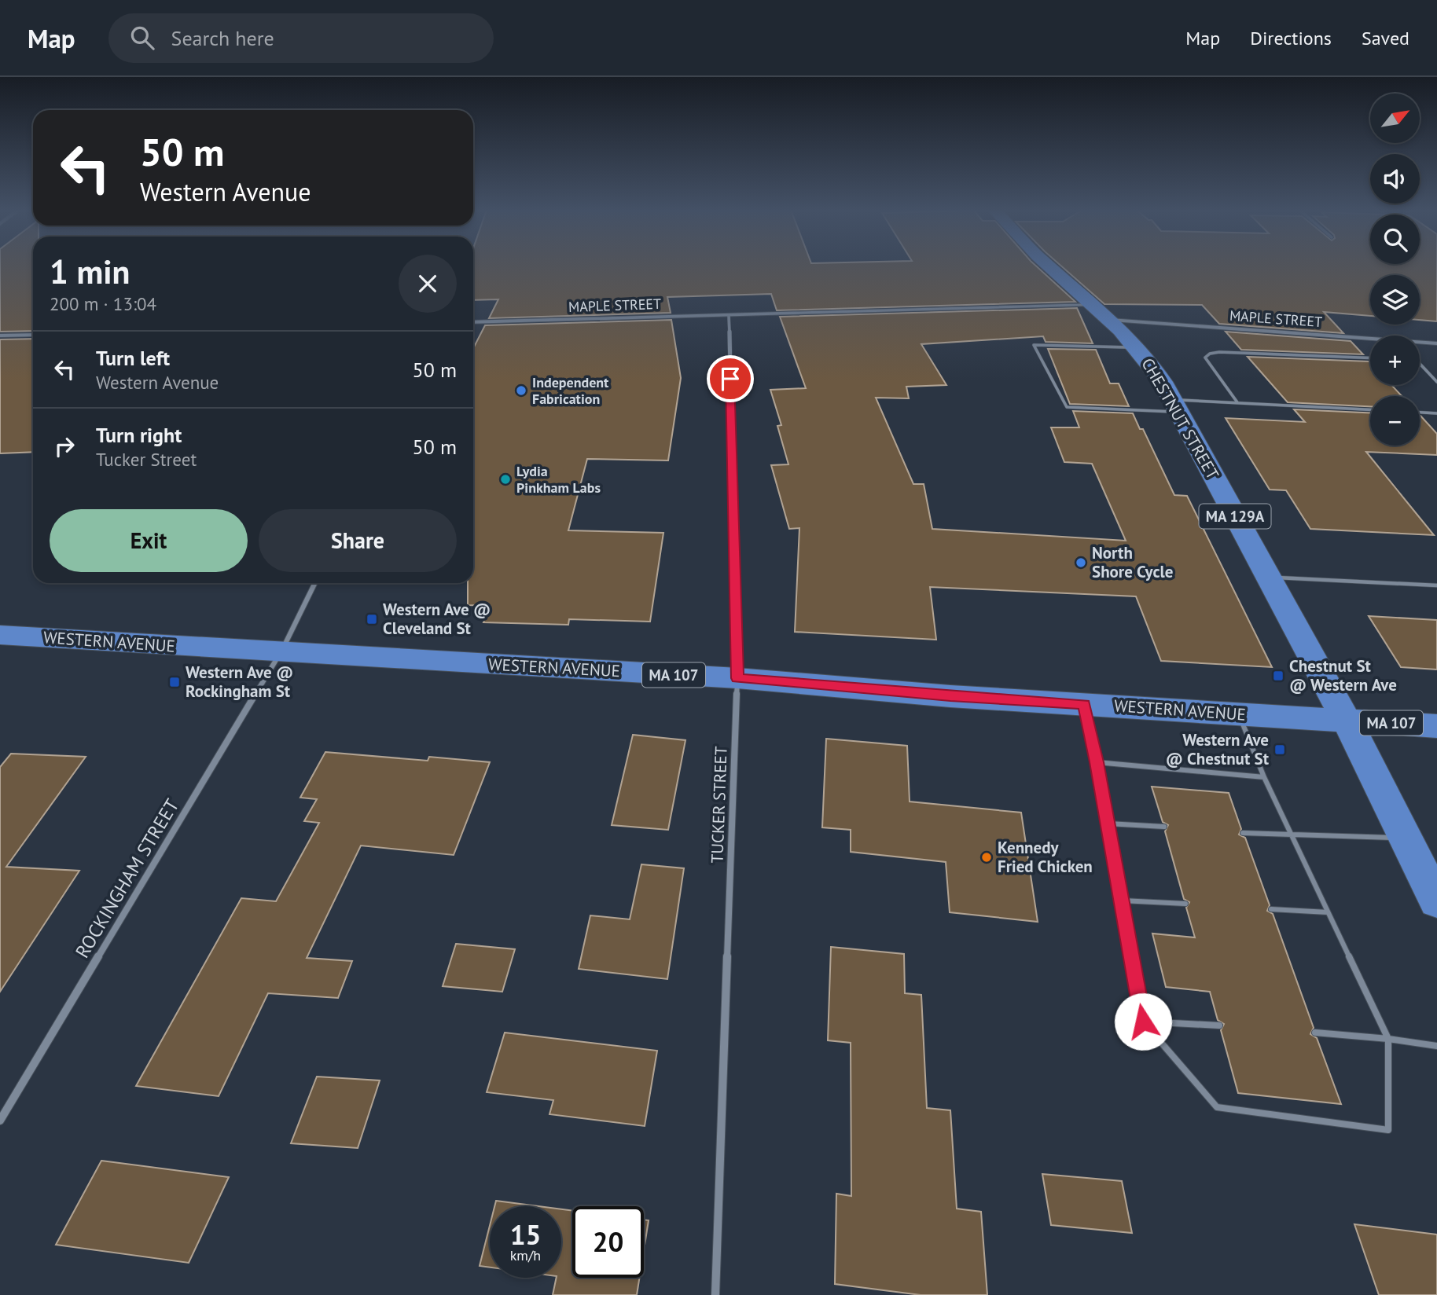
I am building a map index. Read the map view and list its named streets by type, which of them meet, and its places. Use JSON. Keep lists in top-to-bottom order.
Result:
{
  "streets": {
    "main road": [
      "CHESTNUT STREET",
      "MA 129A",
      "WESTERN AVENUE",
      "MA 107"
    ],
    "street": ["MAPLE STREET", "TUCKER STREET", "ROCKINGHAM STREET"]
  },
  "crossings": [
    ["MAPLE STREET", "CHESTNUT STREET"],
    ["MAPLE STREET", "TUCKER STREET"],
    ["CHESTNUT STREET", "WESTERN AVENUE"],
    ["WESTERN AVENUE", "TUCKER STREET"],
    ["WESTERN AVENUE", "ROCKINGHAM STREET"]
  ],
  "places": {
    "other": [
      "Independent Fabrication",
      "Lydia Pinkham Labs",
      "North Shore Cycle",
      "Kennedy Fried Chicken"
    ],
    "transit": [
      "Western Ave @ Cleveland St",
      "Chestnut St @ Western Ave",
      "Western Ave @ Rockingham St",
      "Western Ave @ Chestnut St"
    ]
  },
  "north": "top right",
  "page": {
    "header": "Map",
    "search": "Search here",
    "nav": ["Map", "Directions", "Saved"],
    "map_buttons": ["+", "−"],
    "turn": ["50 m", "Western Avenue"],
    "heading": ["1 min", "200 m · 13:04"],
    "list": [
      {
        "name": "Turn left",
        "note": "Western Avenue",
        "value": "50 m"
      },
      {
        "name": "Turn right",
        "note": "Tucker Street",
        "value": "50 m"
      }
    ],
    "buttons": ["Exit", "Share"],
    "speed": "15 km/h",
    "limit": "20"
  }
}
